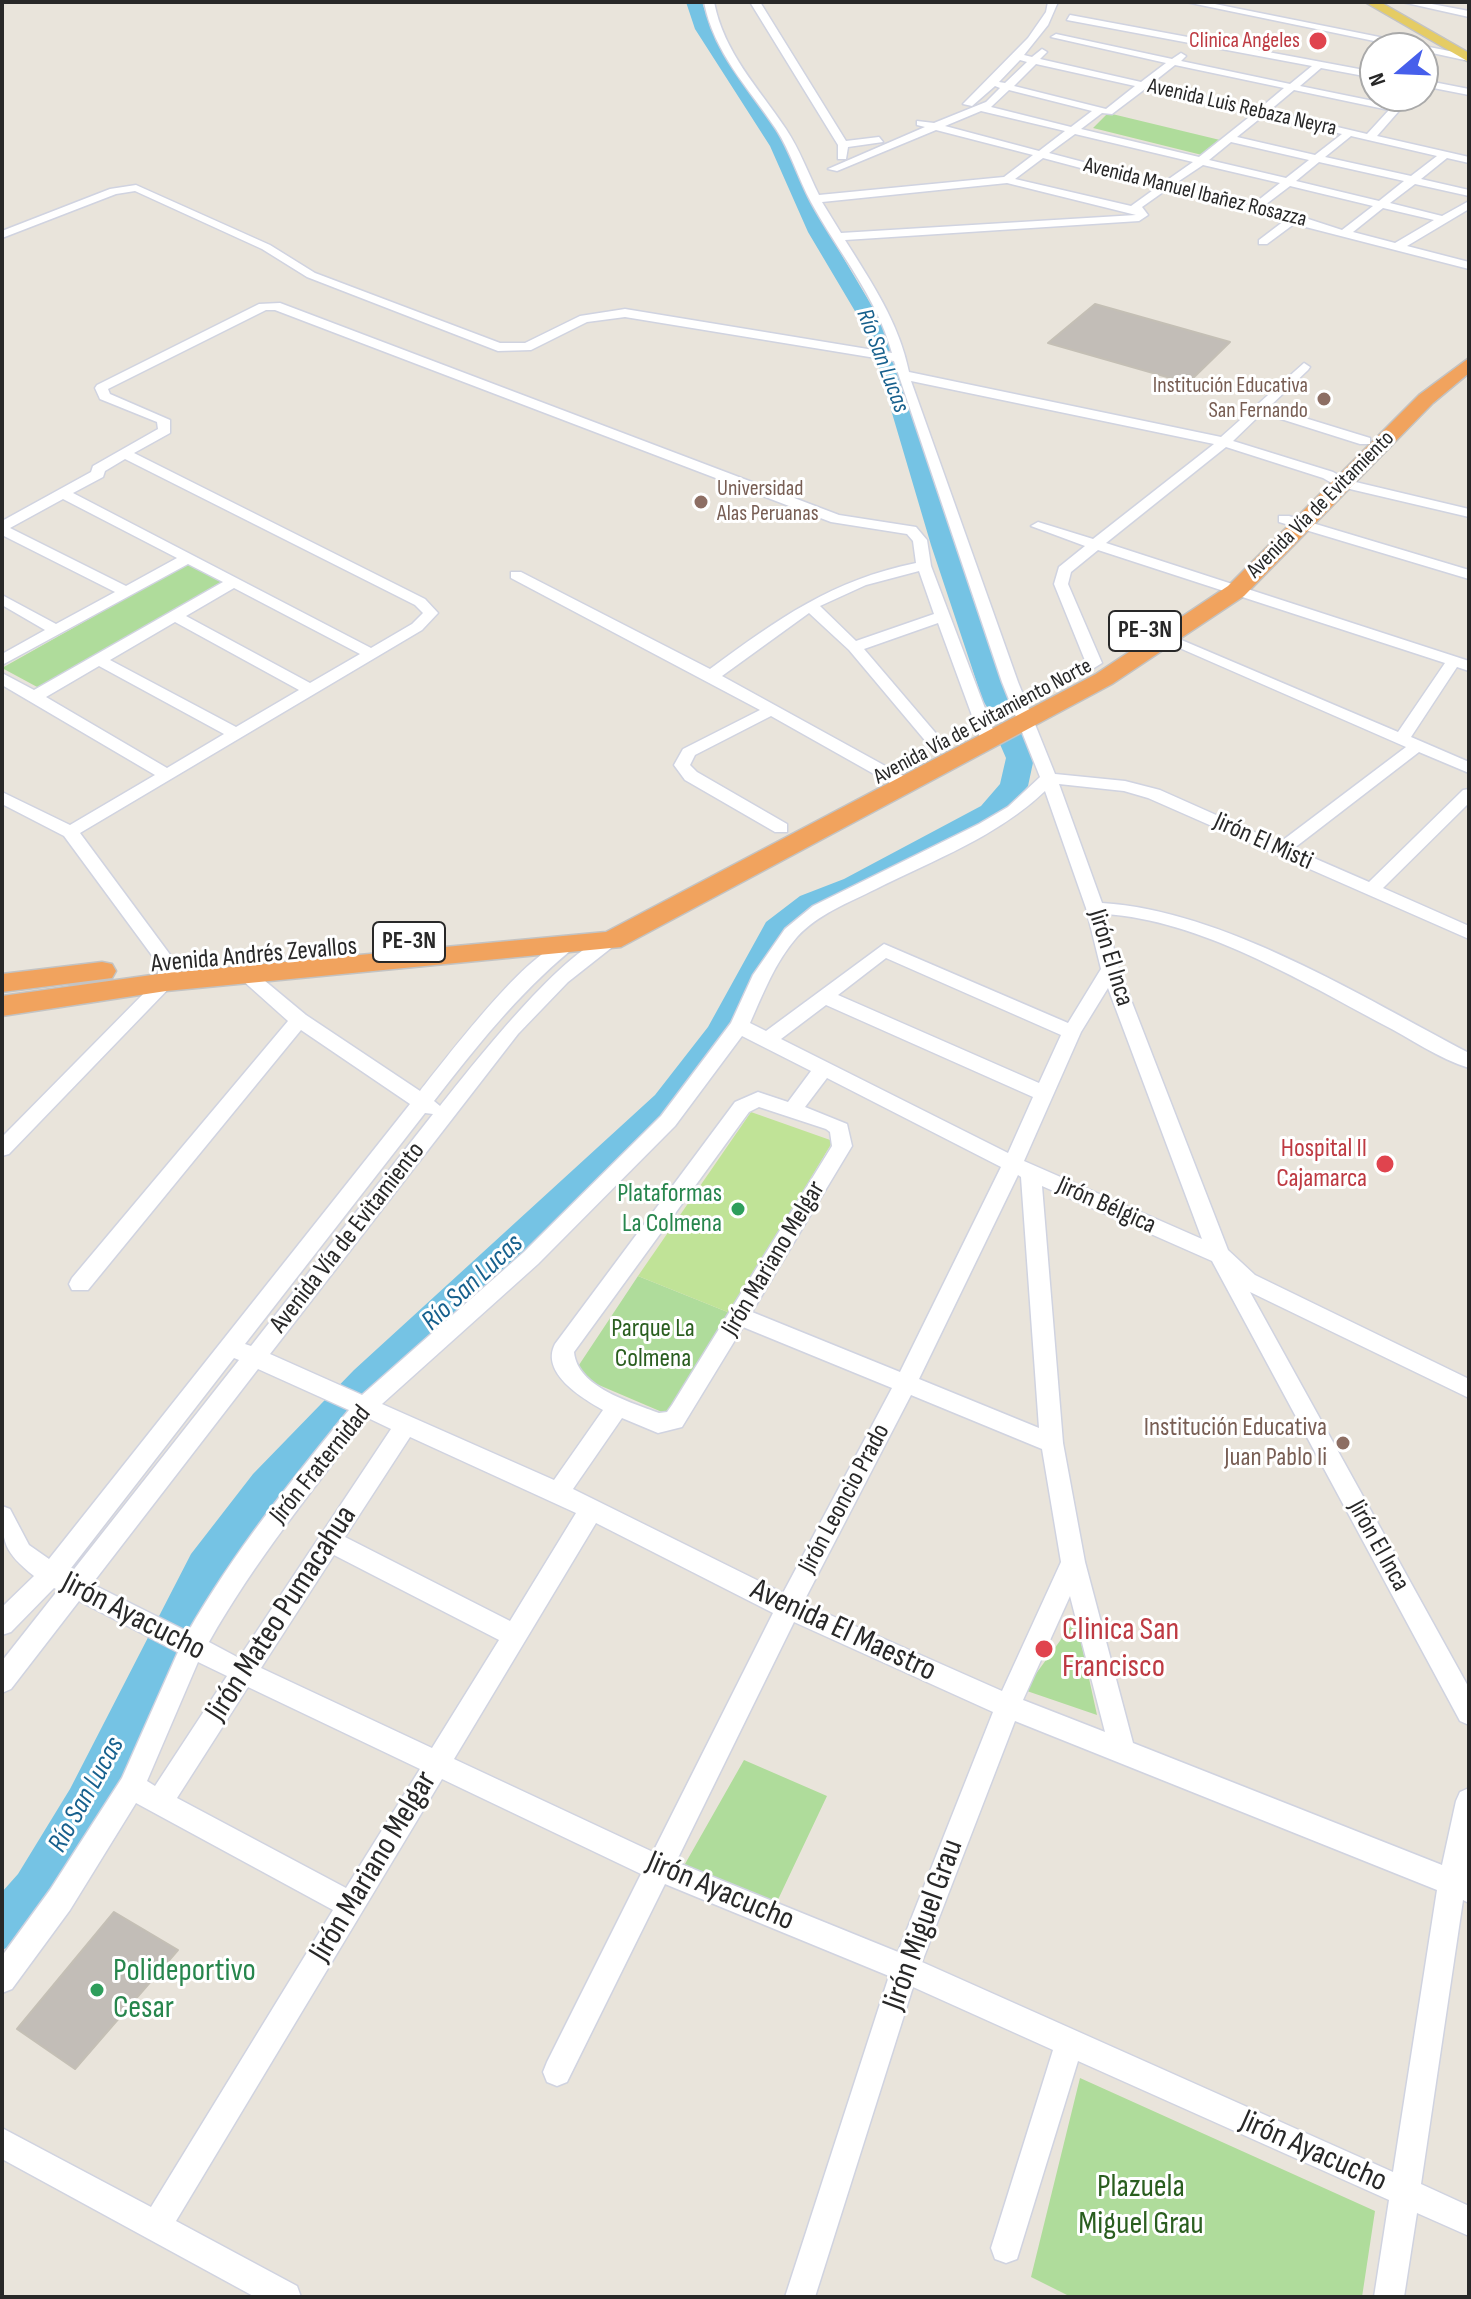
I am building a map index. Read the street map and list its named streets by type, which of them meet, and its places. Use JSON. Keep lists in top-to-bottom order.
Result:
{
  "streets": {
    "highway": [
      "Avenida Vía de Evitamiento",
      "PE-3N",
      "Avenida Vía de Evitamiento Norte",
      "Avenida Andrés Zevallos"
    ],
    "street": [
      "Avenida Luis Rebaza Neyra",
      "Avenida Manuel Ibañez Rosazza",
      "Jirón El Misti",
      "Jirón El Inca",
      "Jirón Bélgica",
      "Jirón Mariano Melgar",
      "Jirón Fraternidad",
      "Jirón Leoncio Prado",
      "Jirón Mateo Pumacahua",
      "Jirón Ayacucho",
      "Avenida El Maestro",
      "Jirón Miguel Grau"
    ]
  },
  "crossings": [
    ["Avenida Vía de Evitamiento", "PE-3N"],
    ["Avenida Vía de Evitamiento", "Avenida Vía de Evitamiento Norte"],
    ["Avenida Vía de Evitamiento", "Avenida Andrés Zevallos"],
    ["Avenida Vía de Evitamiento", "Jirón Ayacucho"],
    ["Avenida Vía de Evitamiento", "Avenida El Maestro"],
    ["Avenida Vía de Evitamiento Norte", "Avenida Andrés Zevallos"],
    ["Avenida Vía de Evitamiento Norte", "Jirón El Inca"],
    ["Jirón El Misti", "Jirón El Inca"],
    ["Jirón El Misti", "Jirón Fraternidad"],
    ["Jirón El Inca", "Jirón Bélgica"],
    ["Jirón El Inca", "Jirón Fraternidad"],
    ["Jirón El Inca", "Jirón Leoncio Prado"],
    ["Jirón Bélgica", "Jirón Fraternidad"],
    ["Jirón Bélgica", "Jirón Leoncio Prado"],
    ["Jirón Mariano Melgar", "Jirón Ayacucho"],
    ["Jirón Mariano Melgar", "Avenida El Maestro"],
    ["Jirón Fraternidad", "Jirón Ayacucho"],
    ["Jirón Fraternidad", "Avenida El Maestro"],
    ["Jirón Leoncio Prado", "Jirón Ayacucho"],
    ["Jirón Leoncio Prado", "Avenida El Maestro"],
    ["Jirón Mateo Pumacahua", "Jirón Ayacucho"],
    ["Jirón Mateo Pumacahua", "Avenida El Maestro"],
    ["Jirón Ayacucho", "Jirón Miguel Grau"],
    ["Avenida El Maestro", "Jirón Miguel Grau"]
  ],
  "water": ["Río San Lucas"],
  "parks": ["Parque La Colmena", "Plazuela Miguel Grau"],
  "places": [
    "Clinica Angeles",
    "Institución Educativa San Fernando",
    "Universidad Alas Peruanas",
    "Hospital II Cajamarca",
    "Plataformas La Colmena",
    "Institución Educativa Juan Pablo Ii",
    "Clinica San Francisco",
    "Polideportivo Cesar"
  ],
  "north": "left"
}
